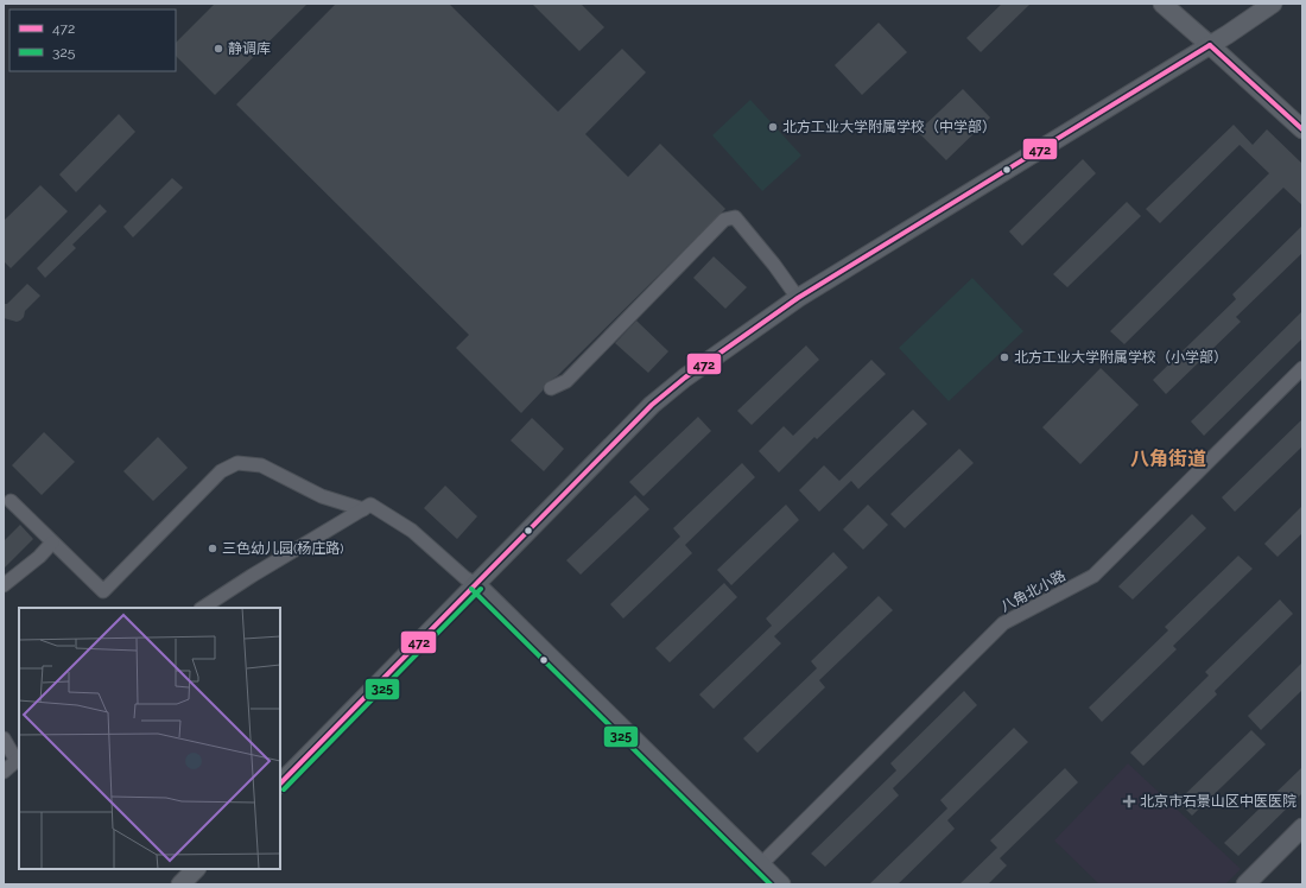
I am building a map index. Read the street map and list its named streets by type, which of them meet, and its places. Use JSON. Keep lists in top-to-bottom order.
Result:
{
  "streets": {
    "street": ["八角北小路"]
  },
  "districts": ["八角街道"],
  "places": {
    "other": [
      "静调库",
      "北方工业大学附属学校（中学部）",
      "北方工业大学附属学校（小学部）",
      "三色幼儿园(杨庄路)"
    ],
    "health": ["北京市石景山区中医医院"]
  },
  "lines": ["transit line 472", "transit line 325"],
  "legend": ["472", "325"]
}
